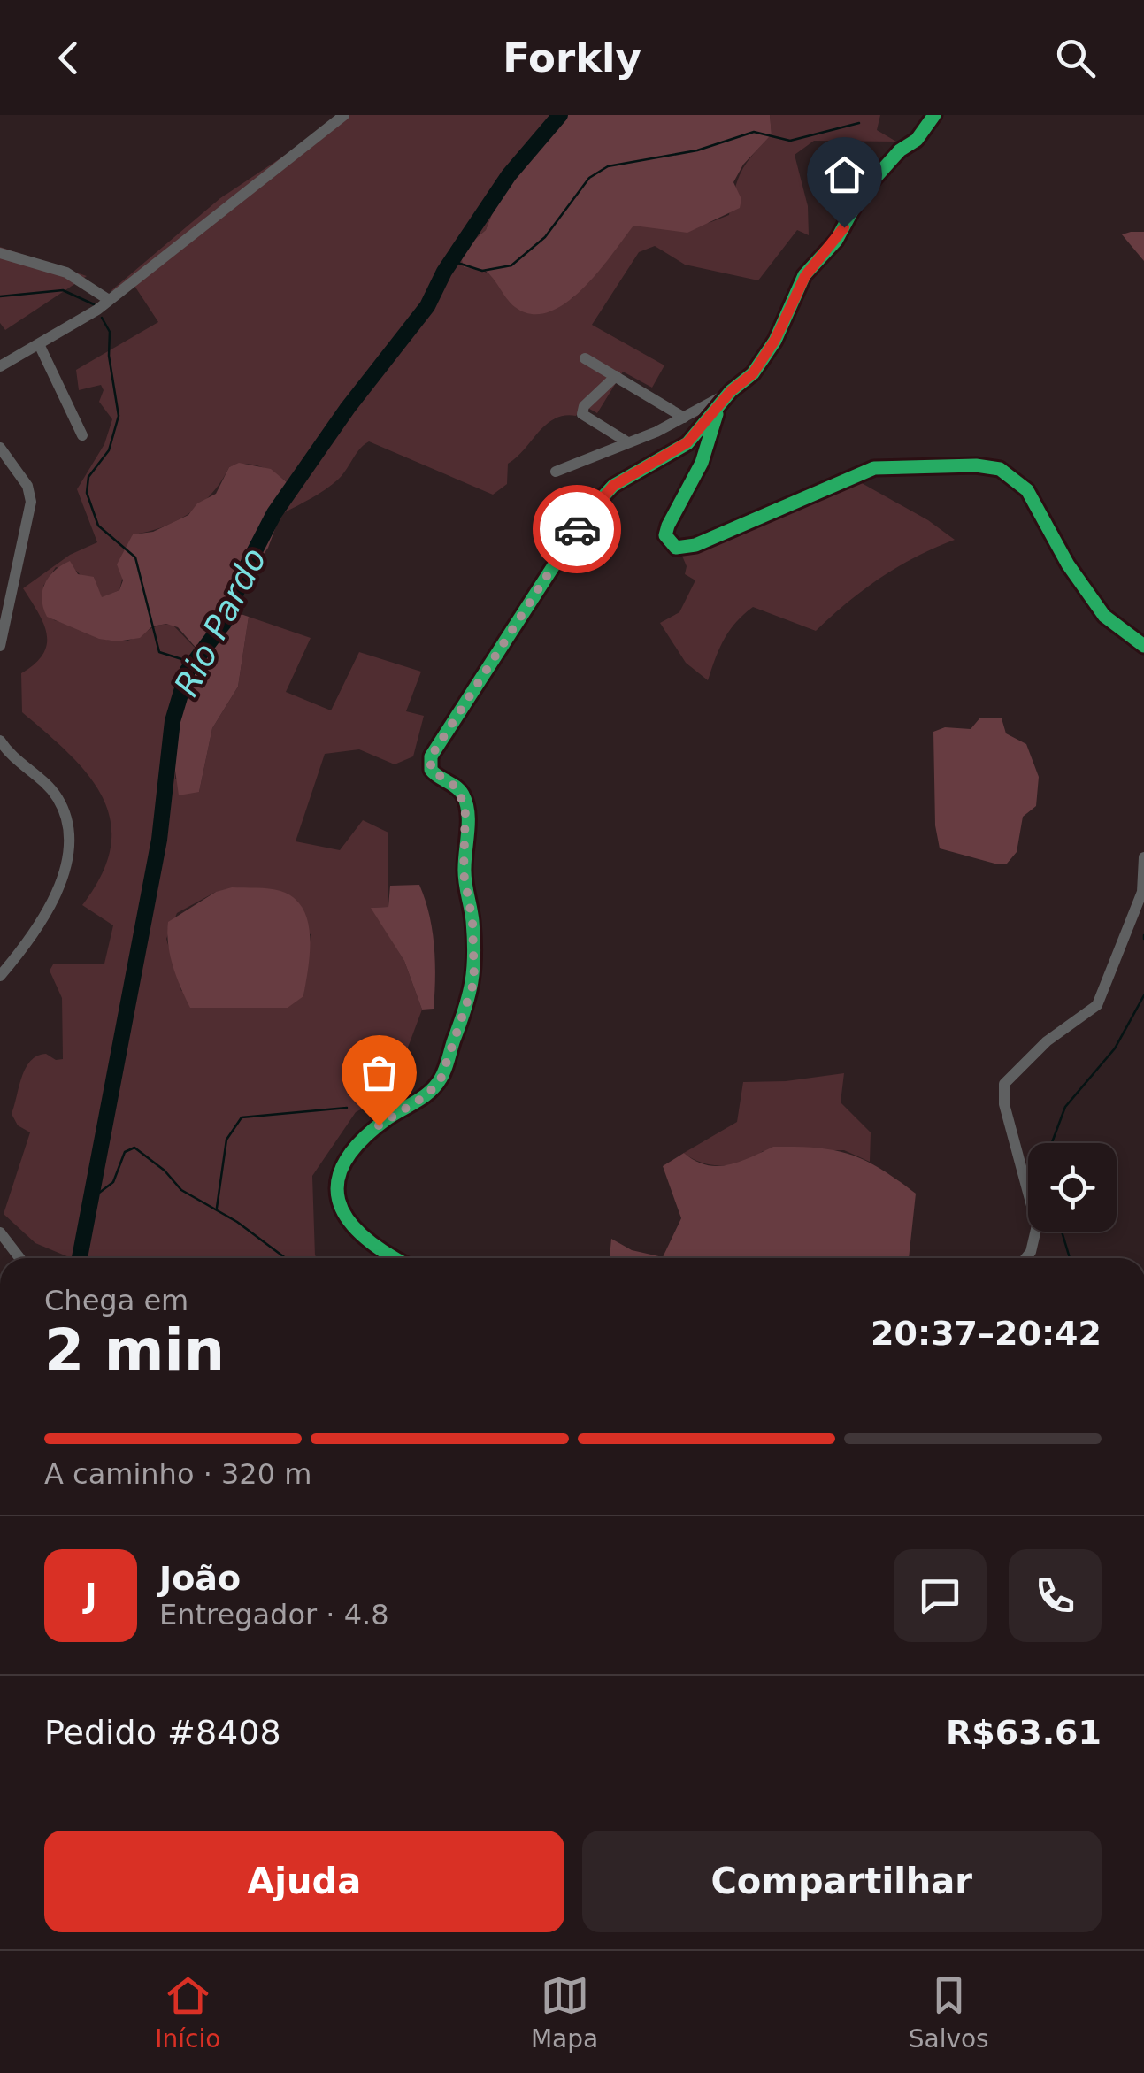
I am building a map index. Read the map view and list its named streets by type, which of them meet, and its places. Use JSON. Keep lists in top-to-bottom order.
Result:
{
  "water": ["Rio Pardo"],
  "page": {
    "header": "Forkly",
    "heading": ["2 min", "Chega em", "20:37–20:42"],
    "panel": [
      "João",
      "Entregador · 4.8",
      "Pedido #8408",
      "R$63.61"
    ],
    "bar": "A caminho · 320 m",
    "round": "J",
    "buttons": ["Ajuda", "Compartilhar"],
    "tabs": ["Início", "Mapa", "Salvos"]
  }
}
